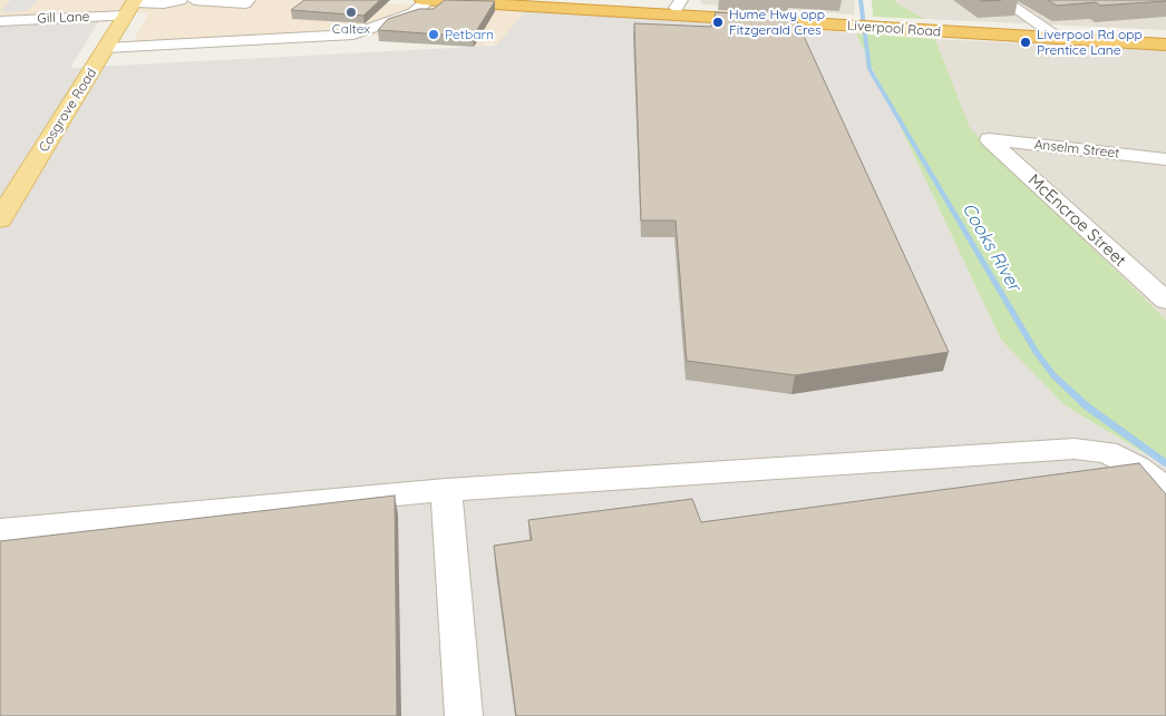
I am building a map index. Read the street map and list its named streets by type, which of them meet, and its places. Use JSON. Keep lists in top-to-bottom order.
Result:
{
  "streets": {
    "highway": ["Liverpool Road"],
    "main road": ["Cosgrove Road"],
    "street": ["Gill Lane", "Anselm Street", "McEncroe Street"]
  },
  "crossings": [
    ["Gill Lane", "Cosgrove Road"],
    ["Anselm Street", "McEncroe Street"]
  ],
  "water": ["Cooks River"],
  "places": [
    "Caltex",
    "Hume Hwy opp Fitzgerald Cres",
    "Petbarn",
    "Liverpool Rd opp Prentice Lane"
  ]
}
